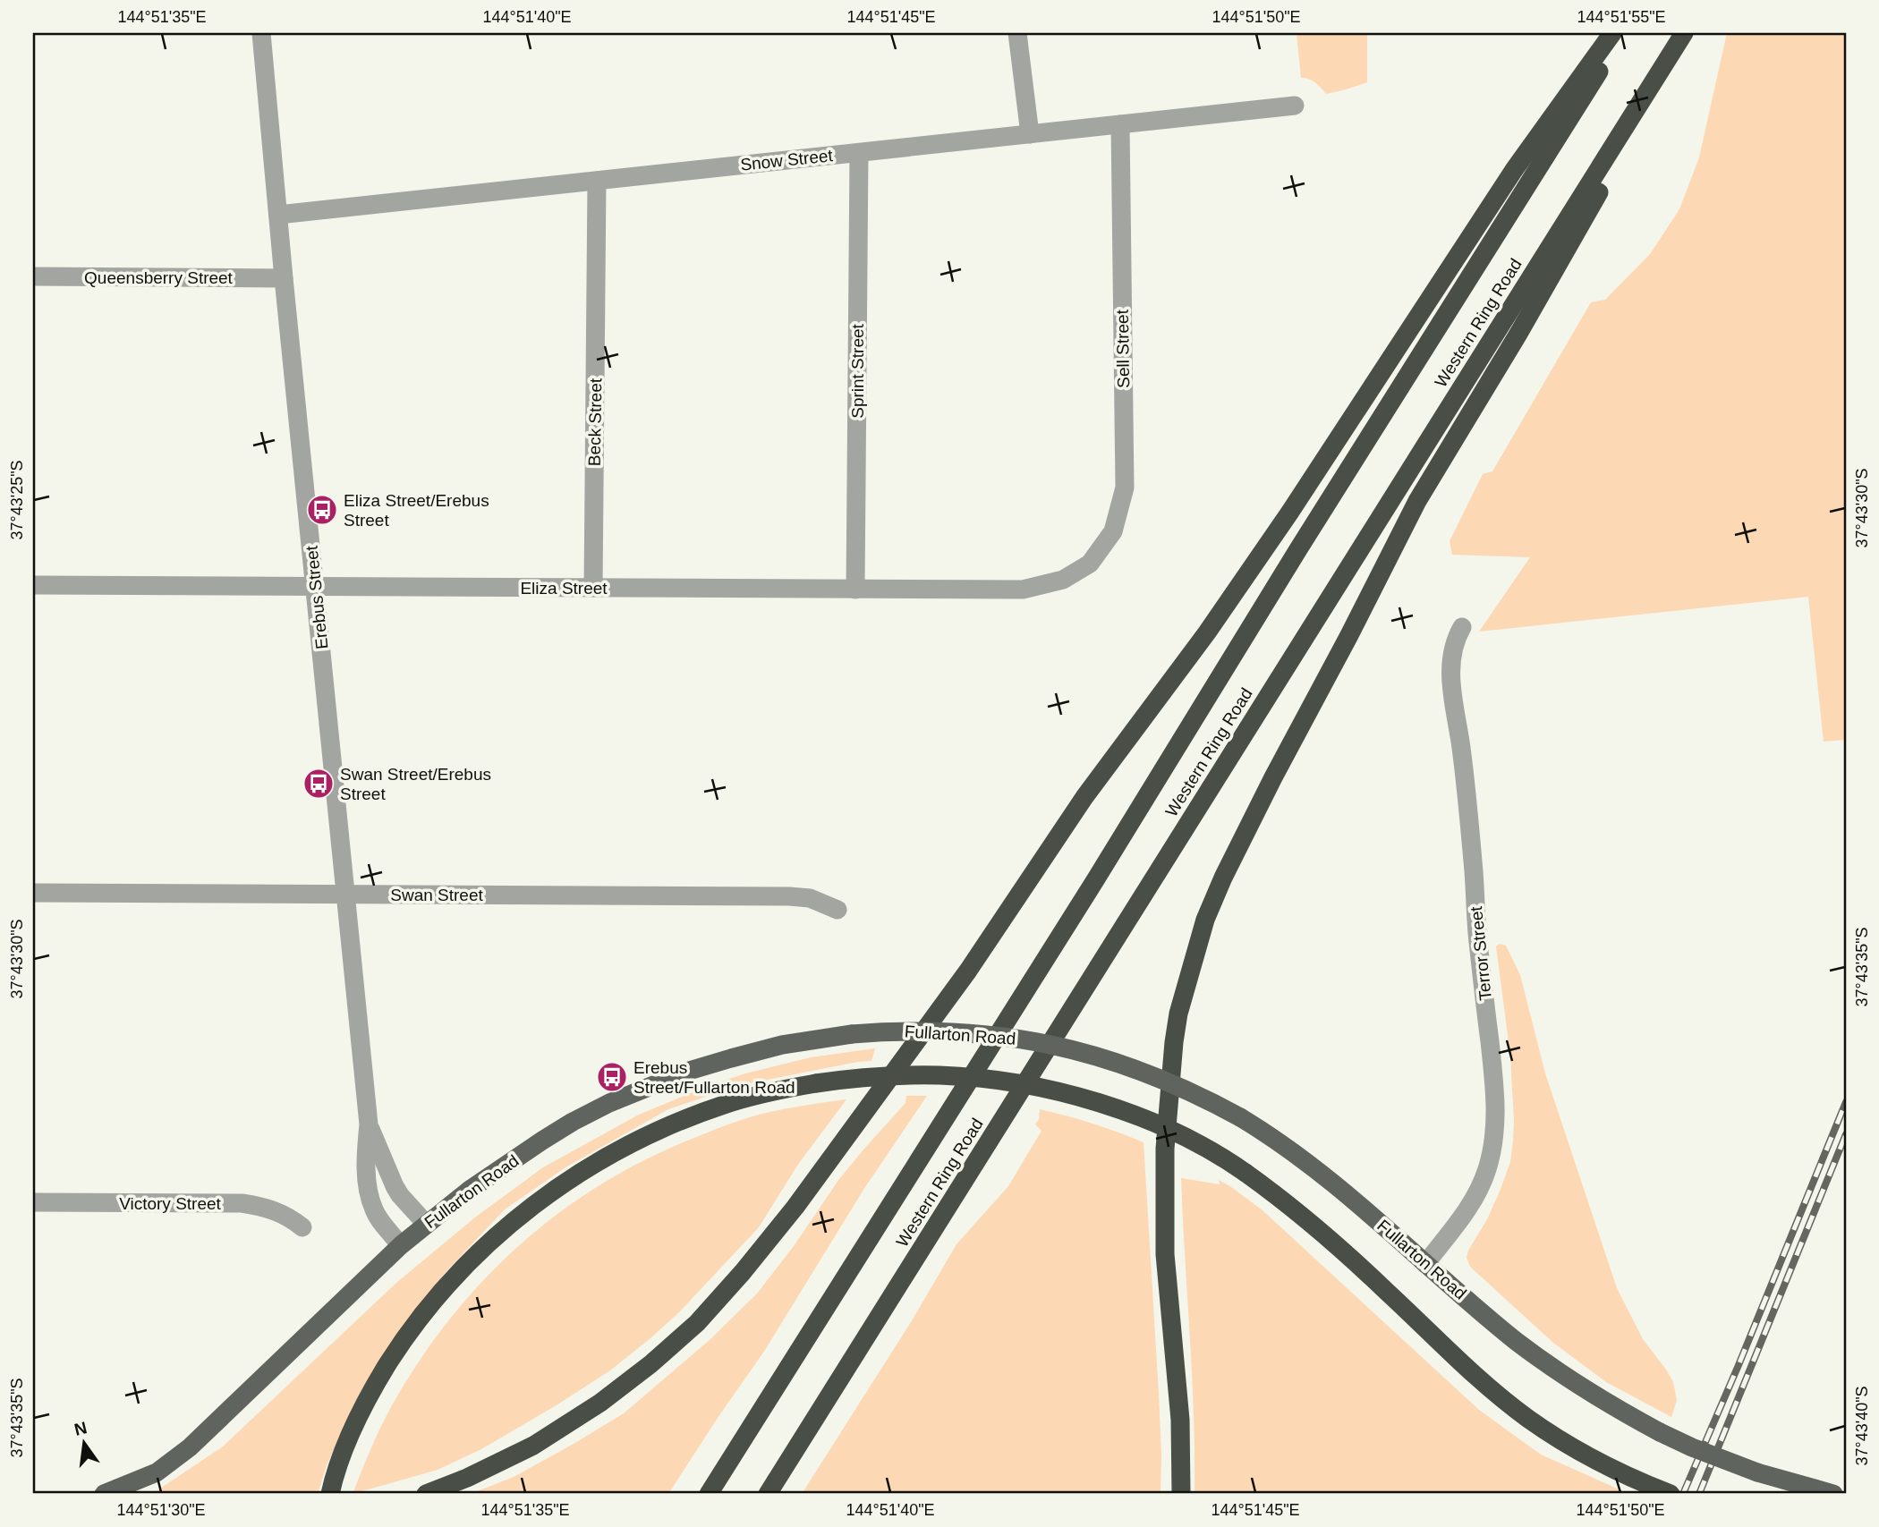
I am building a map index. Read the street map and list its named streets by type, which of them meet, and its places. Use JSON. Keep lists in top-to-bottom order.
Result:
{
  "streets": {
    "highway": ["Western Ring Road"],
    "main road": ["Fullarton Road"],
    "street": [
      "Snow Street",
      "Queensberry Street",
      "Sell Street",
      "Sprint Street",
      "Beck Street",
      "Eliza Street",
      "Erebus Street",
      "Swan Street",
      "Terror Street",
      "Victory Street"
    ]
  },
  "crossings": [
    ["Snow Street", "Sell Street"],
    ["Snow Street", "Sprint Street"],
    ["Snow Street", "Beck Street"],
    ["Snow Street", "Erebus Street"],
    ["Queensberry Street", "Erebus Street"],
    ["Sell Street", "Eliza Street"],
    ["Sprint Street", "Eliza Street"],
    ["Beck Street", "Eliza Street"],
    ["Eliza Street", "Erebus Street"],
    ["Erebus Street", "Swan Street"],
    ["Erebus Street", "Fullarton Road"],
    ["Terror Street", "Fullarton Road"]
  ],
  "places": {
    "bus stop": ["Eliza Street/Erebus Street", "Swan Street/Erebus Street", "Erebus Street/Fullarton Road"]
  },
  "north": "top",
  "coordinates": [
    "144°51'35\"E",
    "144°51'40\"E",
    "144°51'45\"E",
    "144°51'50\"E",
    "144°51'55\"E",
    "37°43'25\"S",
    "37°43'30\"S",
    "37°43'35\"S",
    "37°43'40\"S",
    "144°51'30\"E"
  ]
}
